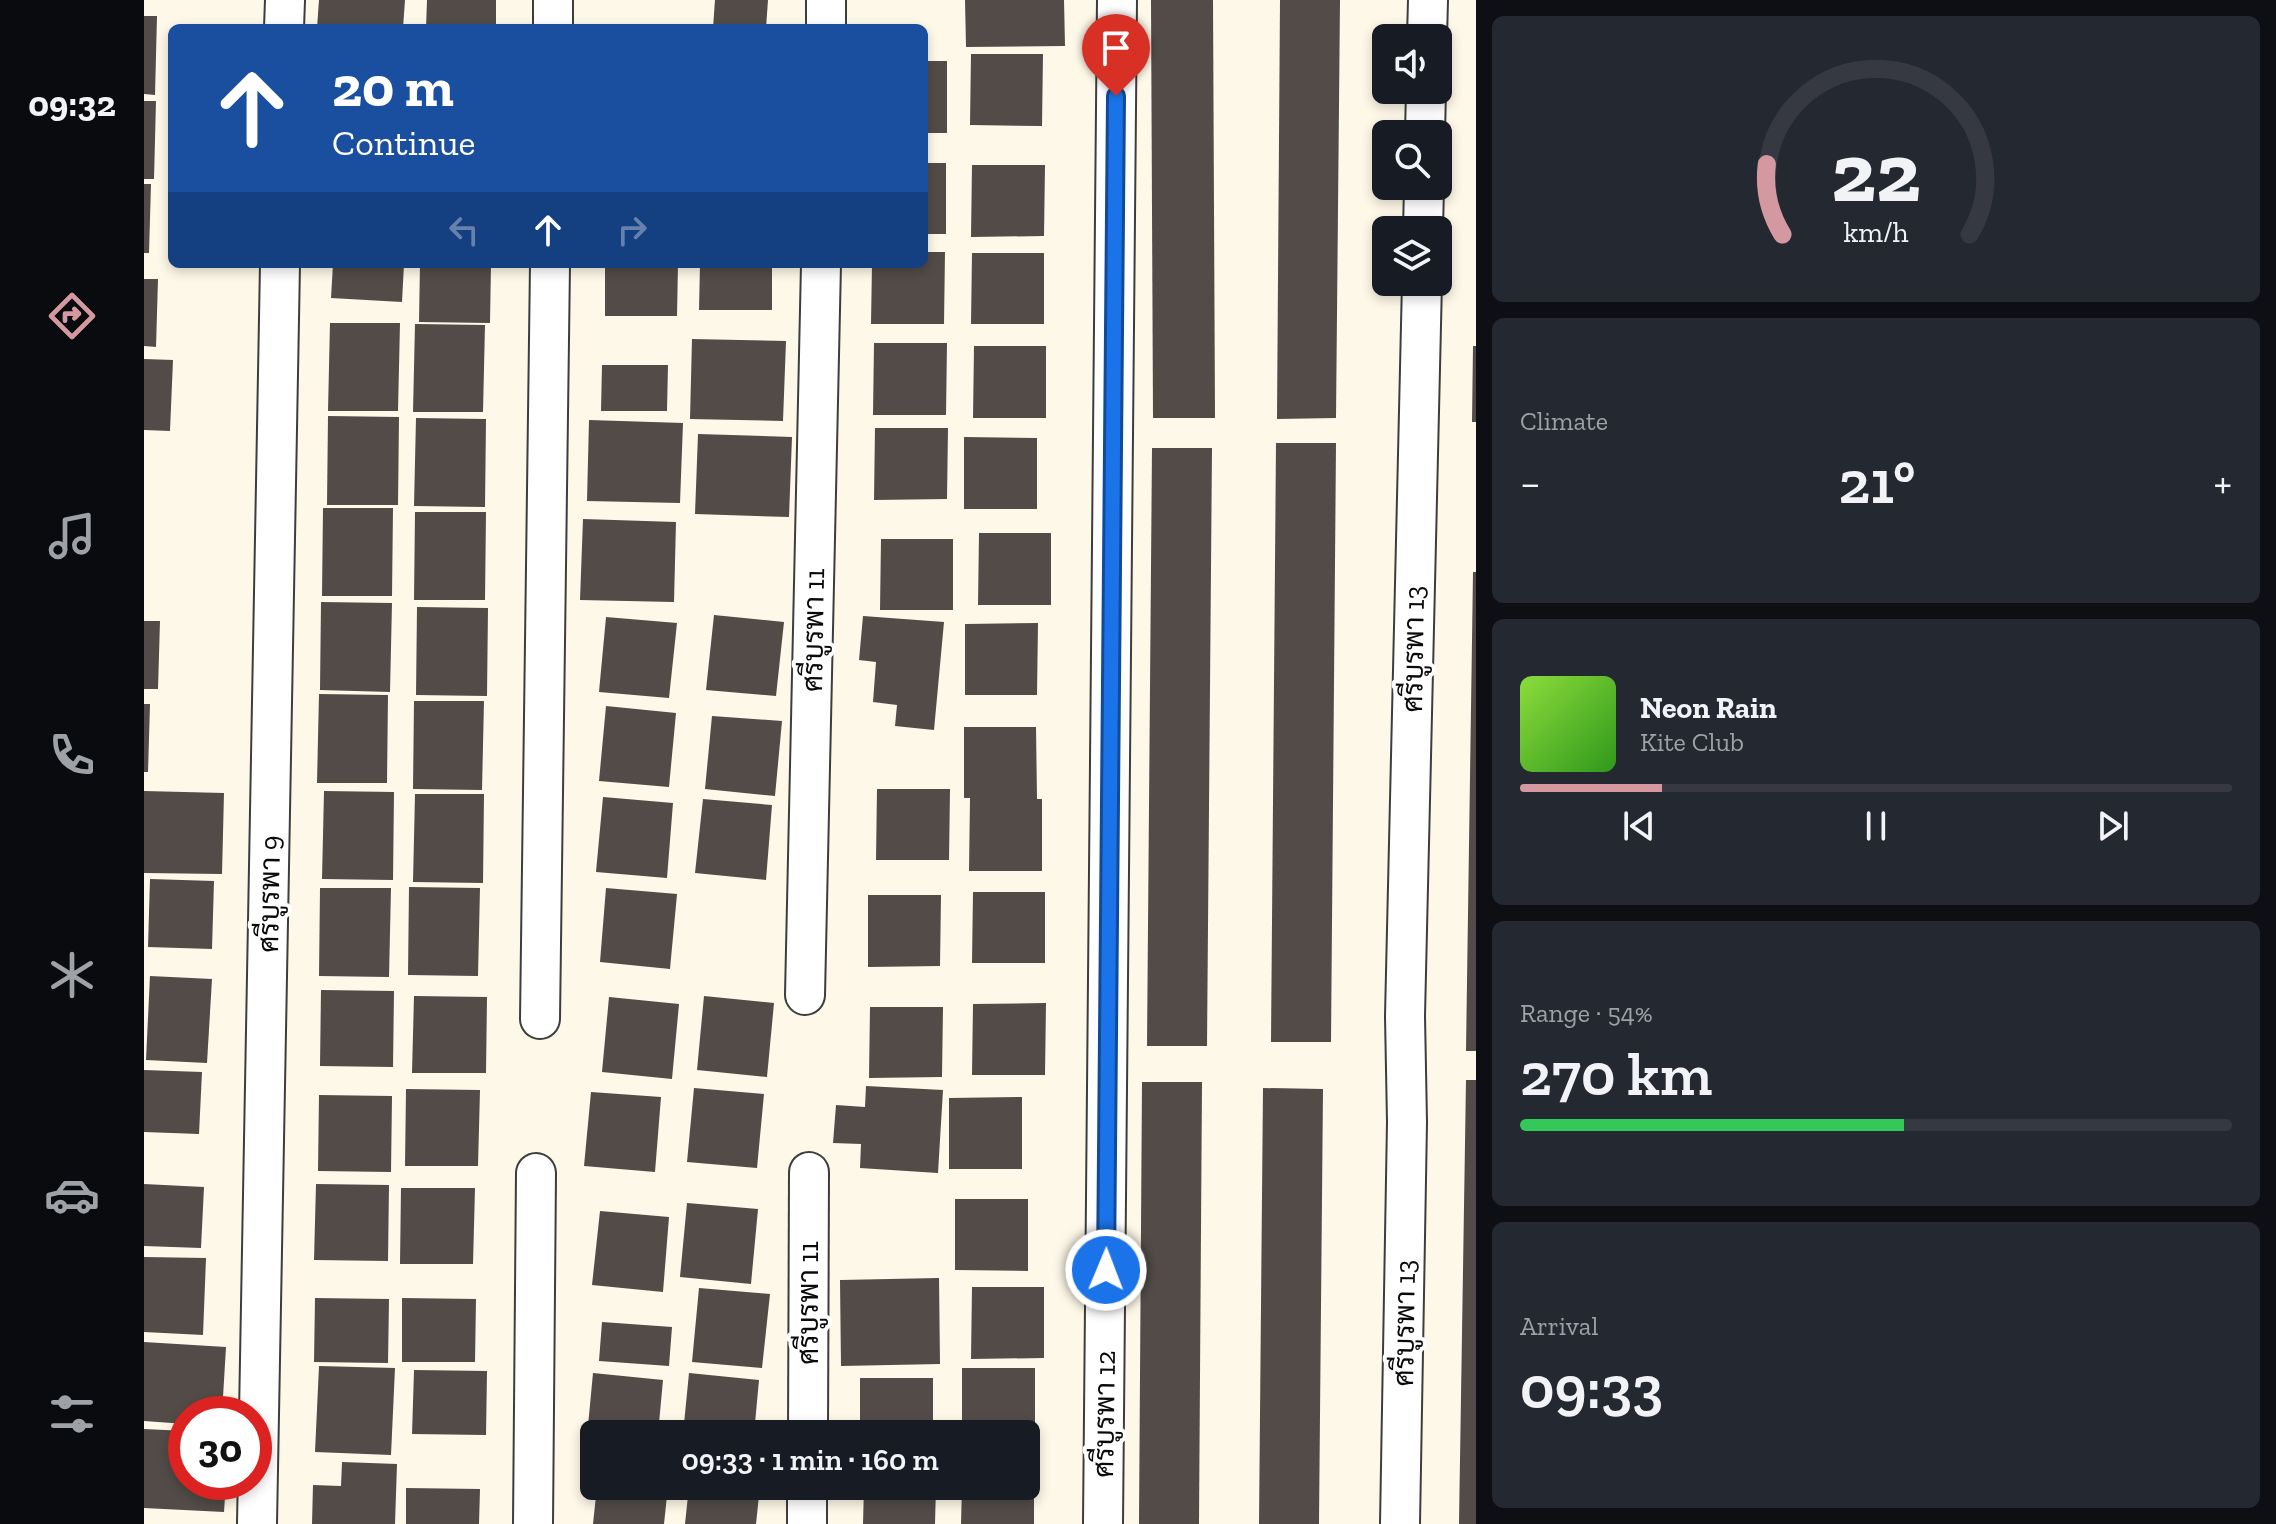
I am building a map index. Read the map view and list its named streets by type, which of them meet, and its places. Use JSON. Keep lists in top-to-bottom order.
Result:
{
  "streets": {
    "street": [
      "ศรีบูรพา 11",
      "ศรีบูรพา 13",
      "ศรีบูรพา 9",
      "ศรีบูรพา 12"
    ]
  },
  "page": {
    "tabs": "09:32",
    "turn": ["20 m", "Continue"],
    "tile": [
      "Climate",
      ["Range · 54%", "270 km"],
      ["Arrival", "09:33"]
    ],
    "heat": ["−", "21°", "+"],
    "song": ["Neon Rain", "Kite Club"],
    "limit": "30",
    "trip": "09:33 · 1 min · 160 m",
    "gauge": ["22", "km/h"]
  }
}
